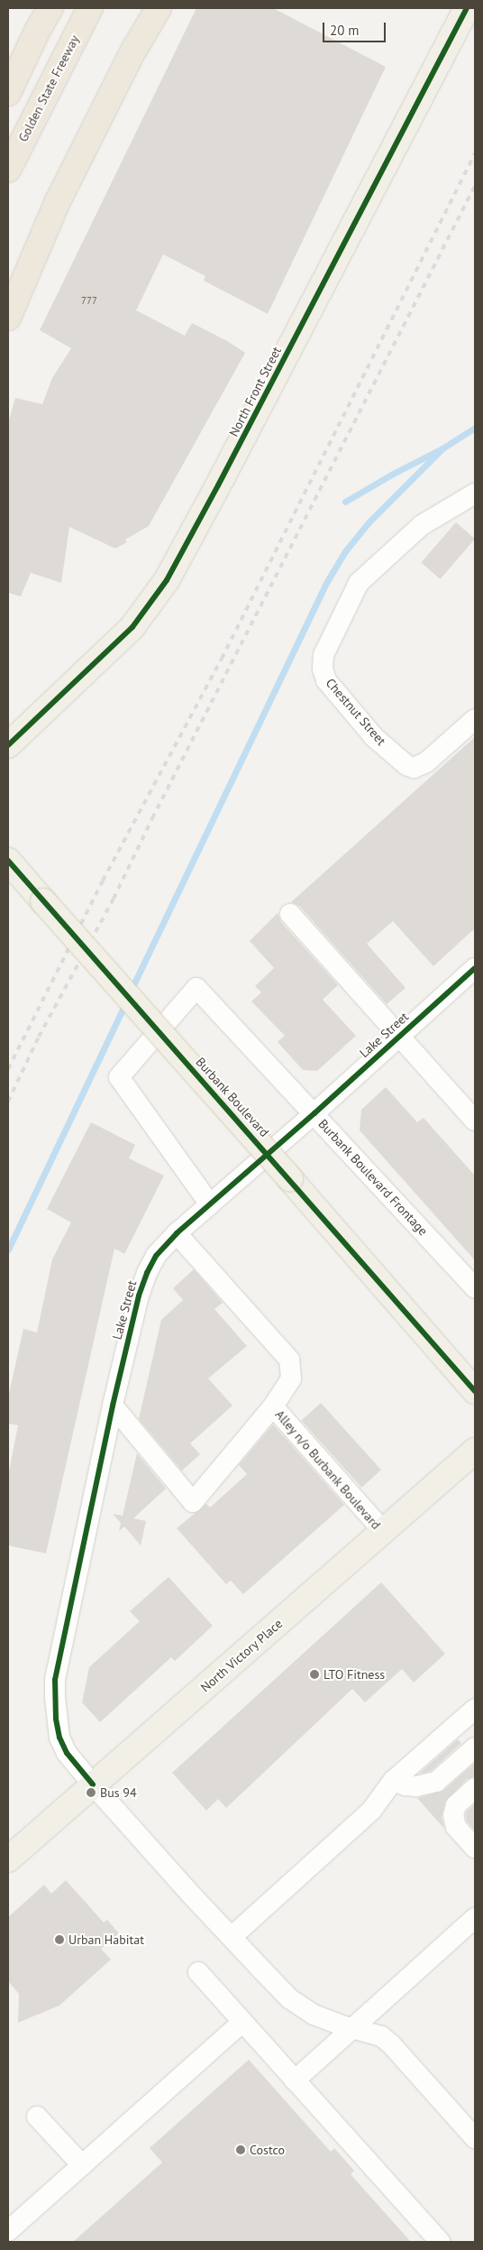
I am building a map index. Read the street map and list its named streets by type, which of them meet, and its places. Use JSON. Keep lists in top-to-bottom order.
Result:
{
  "streets": {
    "highway": ["Golden State Freeway"],
    "main road": ["North Front Street", "Burbank Boulevard", "North Victory Place"],
    "street": [
      "Chestnut Street",
      "Lake Street",
      "Burbank Boulevard Frontage",
      "Alley n/o Burbank Boulevard"
    ]
  },
  "crossings": [
    ["Lake Street", "Burbank Boulevard Frontage"],
    ["Lake Street", "Alley n/o Burbank Boulevard"],
    ["Lake Street", "North Victory Place"],
    ["Alley n/o Burbank Boulevard", "North Victory Place"]
  ],
  "places": [
    "LTO Fitness",
    "Bus 94",
    "Urban Habitat",
    "Costco"
  ],
  "house_numbers": ["777"],
  "scale_bar": "20 m"
}
